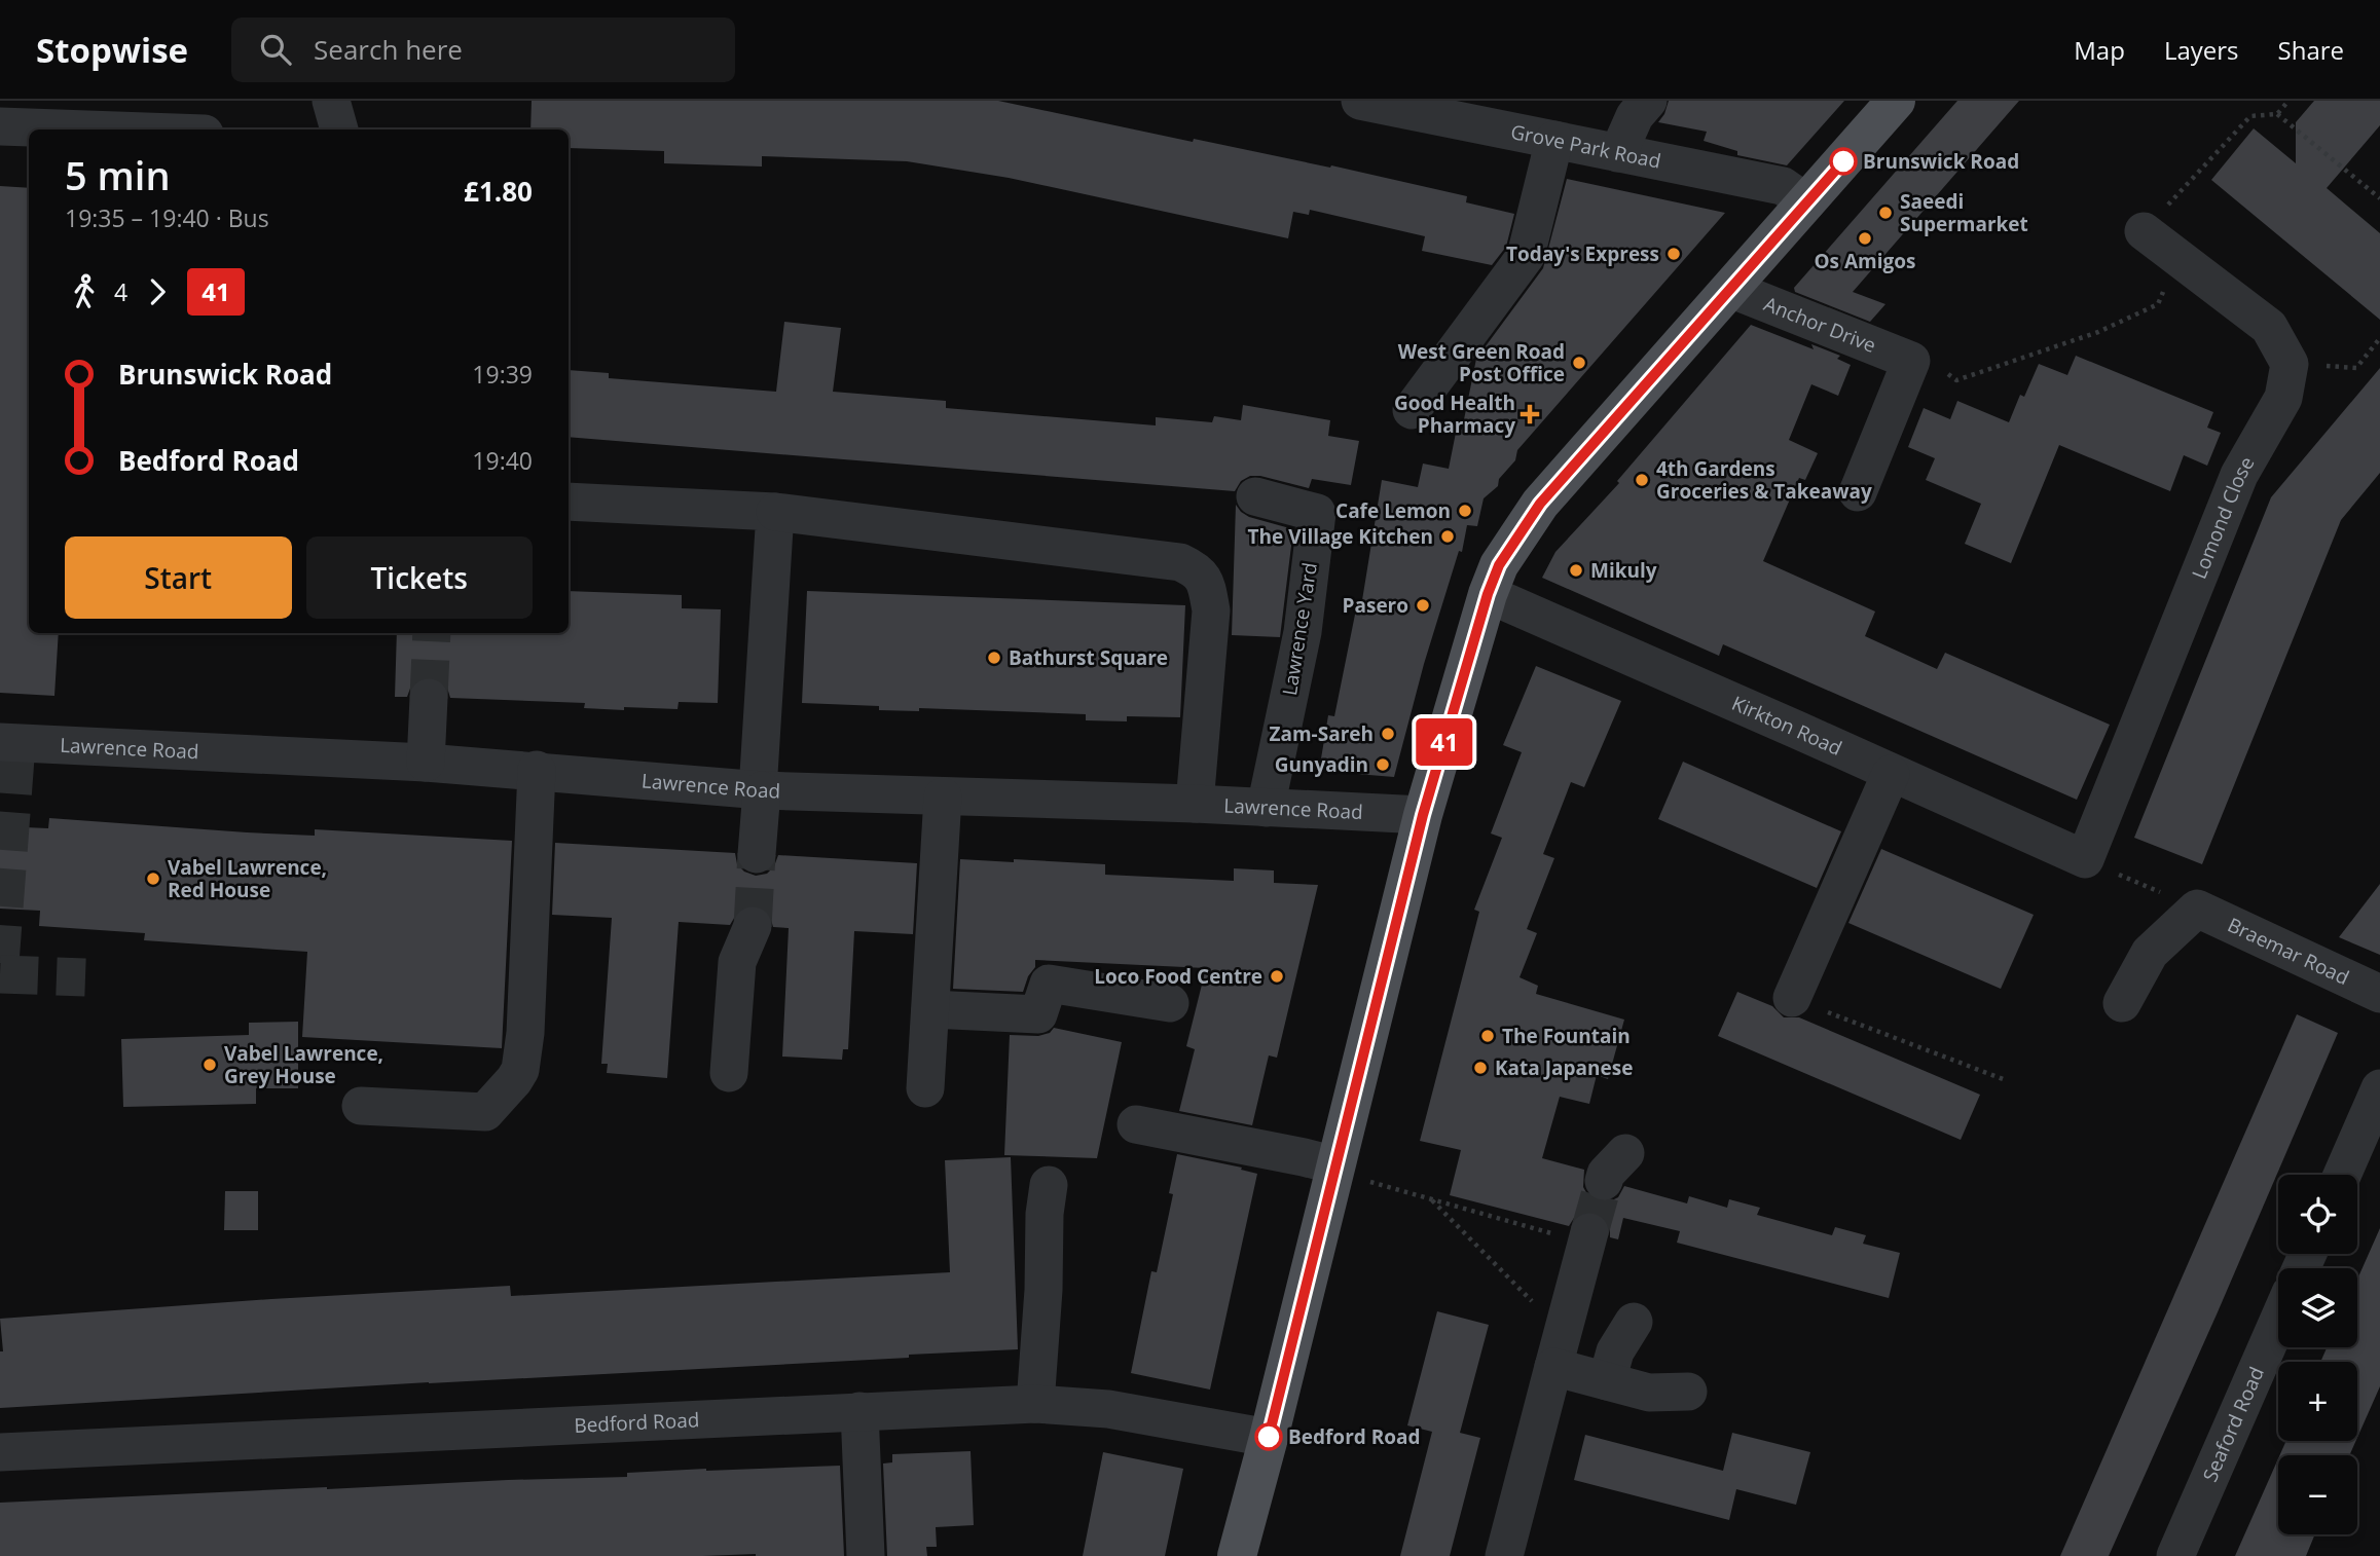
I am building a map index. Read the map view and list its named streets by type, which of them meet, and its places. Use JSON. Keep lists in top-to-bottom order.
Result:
{
  "streets": {
    "street": [
      "Grove Park Road",
      "Anchor Drive",
      "Lomond Close",
      "Lawrence Yard",
      "Kirkton Road",
      "Lawrence Road",
      "Braemar Road",
      "Bedford Road",
      "Seaford Road"
    ]
  },
  "crossings": [
    ["Lomond Close", "Kirkton Road"],
    ["Lawrence Yard", "Lawrence Road"]
  ],
  "places": {
    "other": [
      "Brunswick Road",
      "Saeedi Supermarket",
      "Os Amigos",
      "Today's Express",
      "West Green Road Post Office",
      "4th Gardens Groceries & Takeaway",
      "Cafe Lemon",
      "The Village Kitchen",
      "Mikuly",
      "Pasero",
      "Bathurst Square",
      "Zam-Sareh",
      "Gunyadin",
      "Vabel Lawrence, Red House",
      "Loco Food Centre",
      "The Fountain",
      "Vabel Lawrence, Grey House",
      "Kata Japanese",
      "Bedford Road"
    ],
    "health": ["Good Health Pharmacy"]
  },
  "lines": ["bus line 41"],
  "page": {
    "header": "Stopwise",
    "search": "Search here",
    "nav": ["Map", "Layers", "Share"],
    "on_map": "41",
    "heading": ["5 min", "19:35 – 19:40 · Bus", "£1.80"],
    "legs": ["4", "41"],
    "list": [
      {
        "name": "Brunswick Road",
        "value": "19:39"
      },
      {
        "name": "Bedford Road",
        "value": "19:40"
      }
    ],
    "buttons": ["Start", "Tickets"],
    "map_buttons": ["+", "−"]
  }
}
